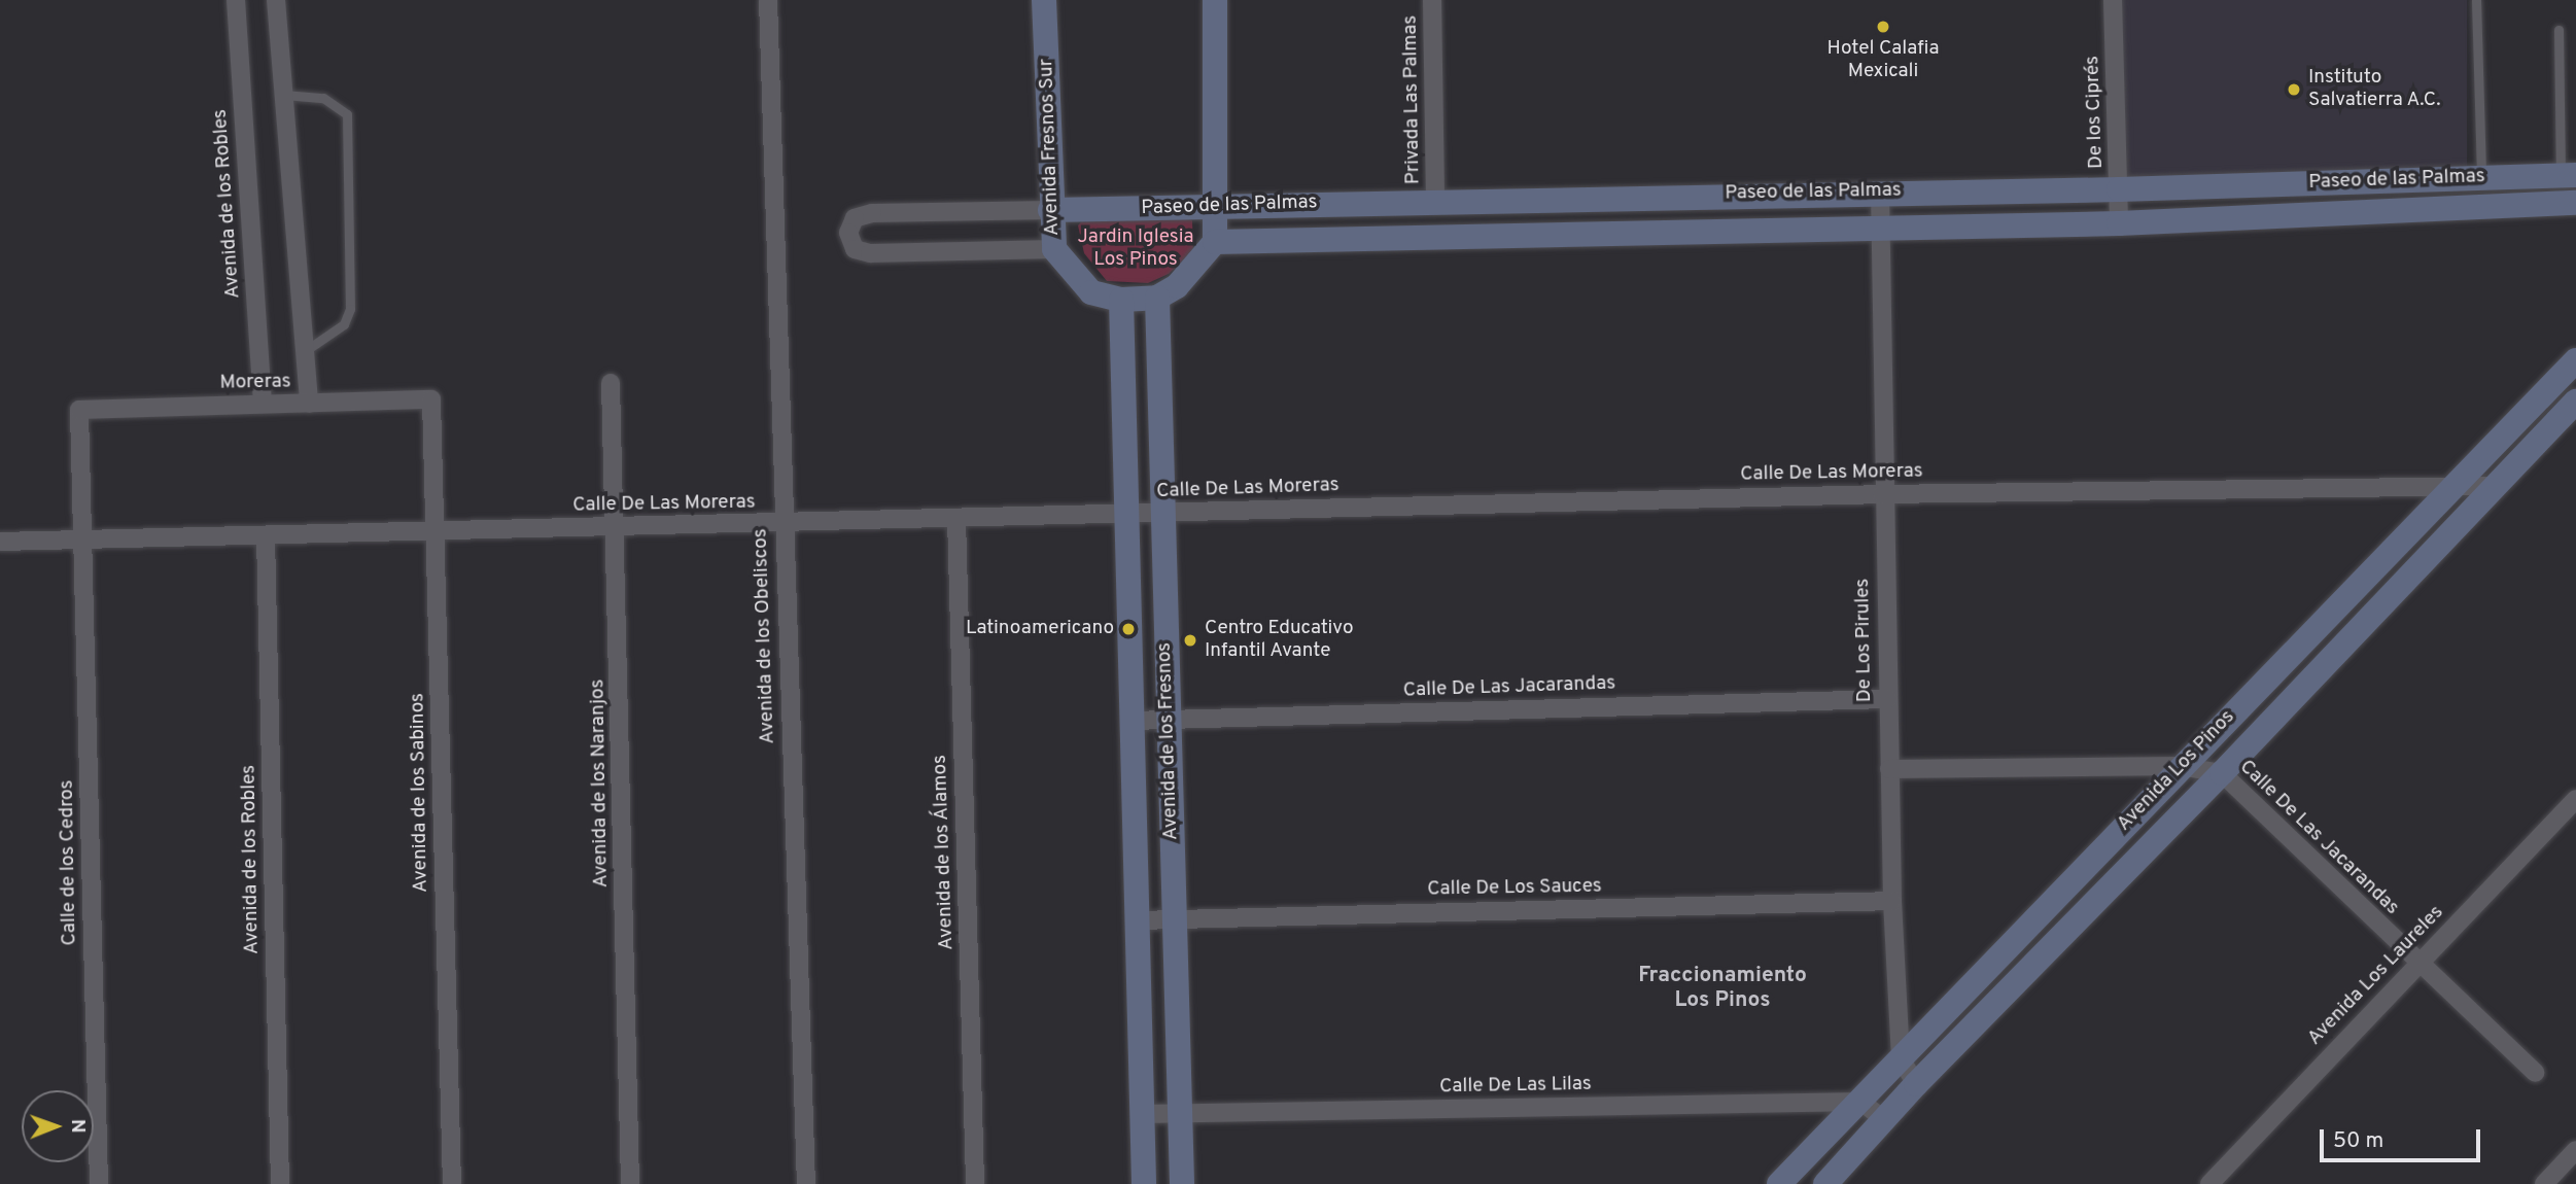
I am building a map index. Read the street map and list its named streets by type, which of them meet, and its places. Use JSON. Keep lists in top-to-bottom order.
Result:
{
  "streets": {
    "street": [
      "Privada Las Palmas",
      "De los Ciprés",
      "Avenida Fresnos Sur",
      "Paseo de las Palmas",
      "Avenida de los Robles",
      "Moreras",
      "Calle De Las Moreras",
      "Avenida de los Obeliscos",
      "De Los Pirules",
      "Calle De Las Jacarandas",
      "Avenida de los Fresnos",
      "Avenida Los Pinos",
      "Avenida de los Naranjos",
      "Avenida de los Sabinos",
      "Avenida de los Álamos",
      "Calle de los Cedros",
      "Calle De Los Sauces",
      "Avenida Los Laureles",
      "Calle De Las Lilas"
    ]
  },
  "crossings": [
    ["Privada Las Palmas", "Paseo de las Palmas"],
    ["De los Ciprés", "Paseo de las Palmas"],
    ["Avenida Fresnos Sur", "Paseo de las Palmas"],
    ["Avenida Fresnos Sur", "Avenida de los Fresnos"],
    ["Paseo de las Palmas", "De Los Pirules"],
    ["Avenida de los Robles", "Moreras"],
    ["Avenida de los Robles", "Calle De Las Moreras"],
    ["Moreras", "Avenida de los Sabinos"],
    ["Moreras", "Calle de los Cedros"],
    ["Calle De Las Moreras", "Avenida de los Obeliscos"],
    ["Calle De Las Moreras", "De Los Pirules"],
    ["Calle De Las Moreras", "Avenida de los Fresnos"],
    ["Calle De Las Moreras", "Avenida Los Pinos"],
    ["Calle De Las Moreras", "Avenida de los Naranjos"],
    ["Calle De Las Moreras", "Avenida de los Sabinos"],
    ["Calle De Las Moreras", "Avenida de los Álamos"],
    ["Calle De Las Moreras", "Calle de los Cedros"],
    ["De Los Pirules", "Calle De Las Jacarandas"],
    ["De Los Pirules", "Avenida Los Pinos"],
    ["De Los Pirules", "Calle De Los Sauces"],
    ["Calle De Las Jacarandas", "Avenida de los Fresnos"],
    ["Calle De Las Jacarandas", "Avenida Los Pinos"],
    ["Calle De Las Jacarandas", "Avenida Los Laureles"],
    ["Avenida de los Fresnos", "Calle De Los Sauces"],
    ["Avenida de los Fresnos", "Calle De Las Lilas"],
    ["Avenida Los Pinos", "Calle De Las Lilas"]
  ],
  "districts": ["Fraccionamiento Los Pinos"],
  "parks": ["Jardin Iglesia Los Pinos"],
  "places": [
    "Hotel Calafia Mexicali",
    "Instituto Salvatierra A.C.",
    "Latinoamericano",
    "Centro Educativo Infantil Avante"
  ],
  "scale_bar": "50 m",
  "north": "right"
}
